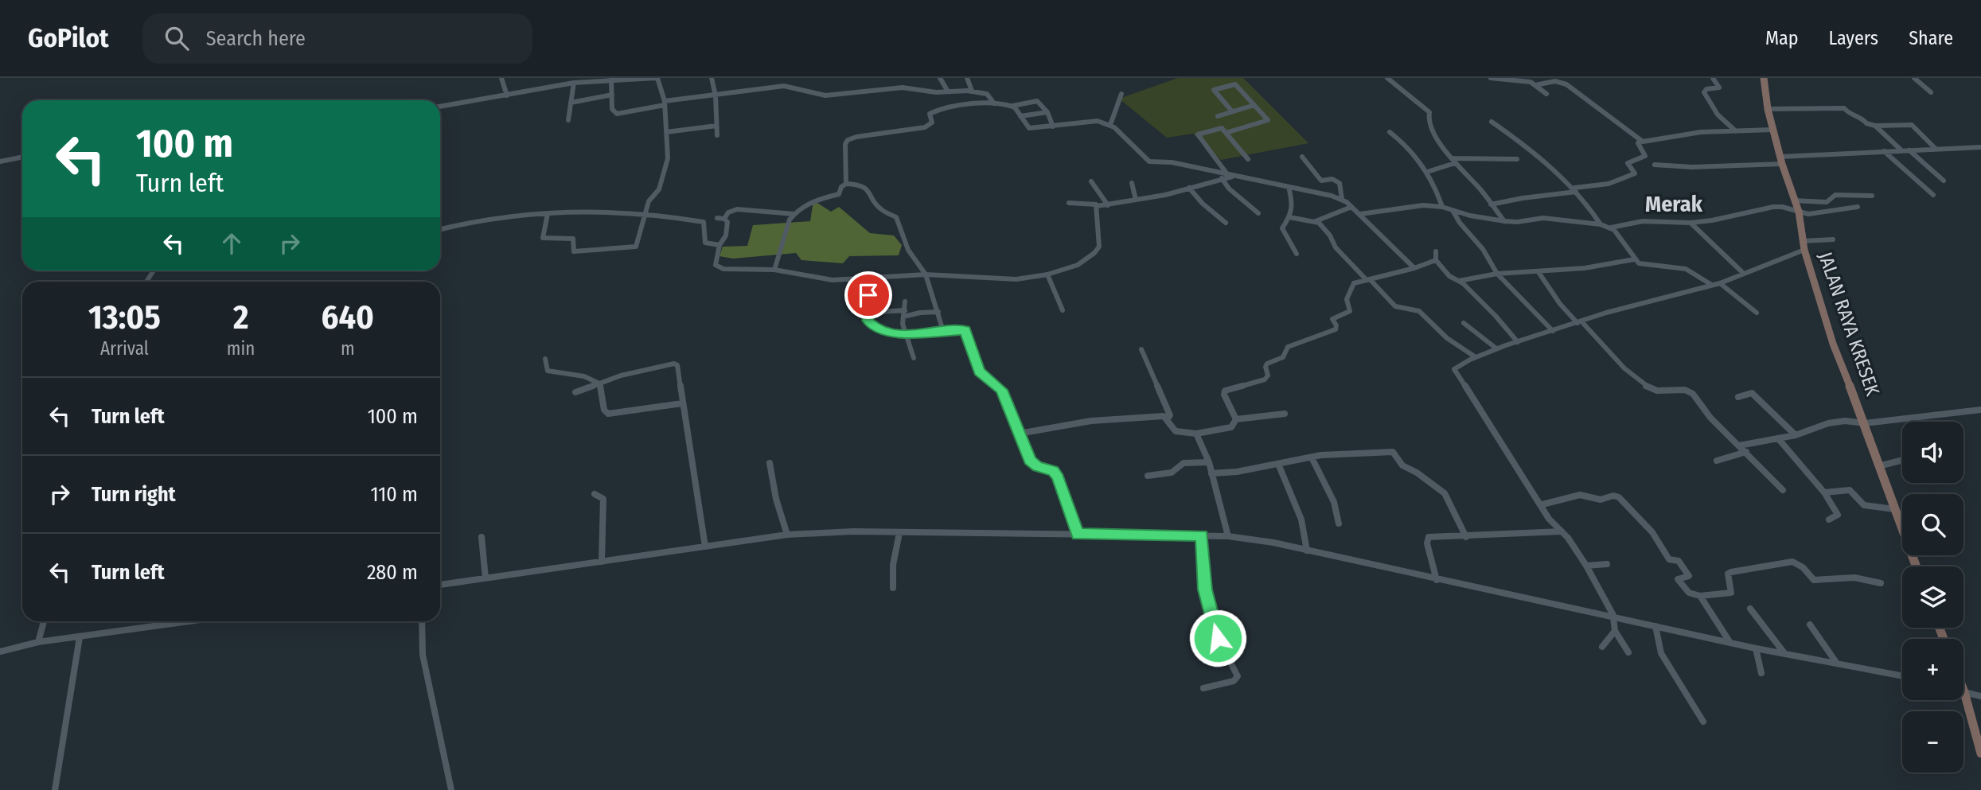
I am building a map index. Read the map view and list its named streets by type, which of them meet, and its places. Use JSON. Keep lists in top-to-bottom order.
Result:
{
  "streets": {
    "main road": ["JALAN RAYA KRESEK"]
  },
  "districts": ["Merak"],
  "page": {
    "header": "GoPilot",
    "search": "Search here",
    "nav": ["Map", "Layers", "Share"],
    "turn": ["100 m", "Turn left"],
    "eta": [
      "13:05",
      "Arrival",
      "2",
      "min",
      "640",
      "m"
    ],
    "list": [
      {
        "name": "Turn left",
        "value": "100 m"
      },
      {
        "name": "Turn right",
        "value": "110 m"
      },
      {
        "name": "Turn left",
        "value": "280 m"
      }
    ],
    "map_buttons": ["+", "−"]
  }
}
